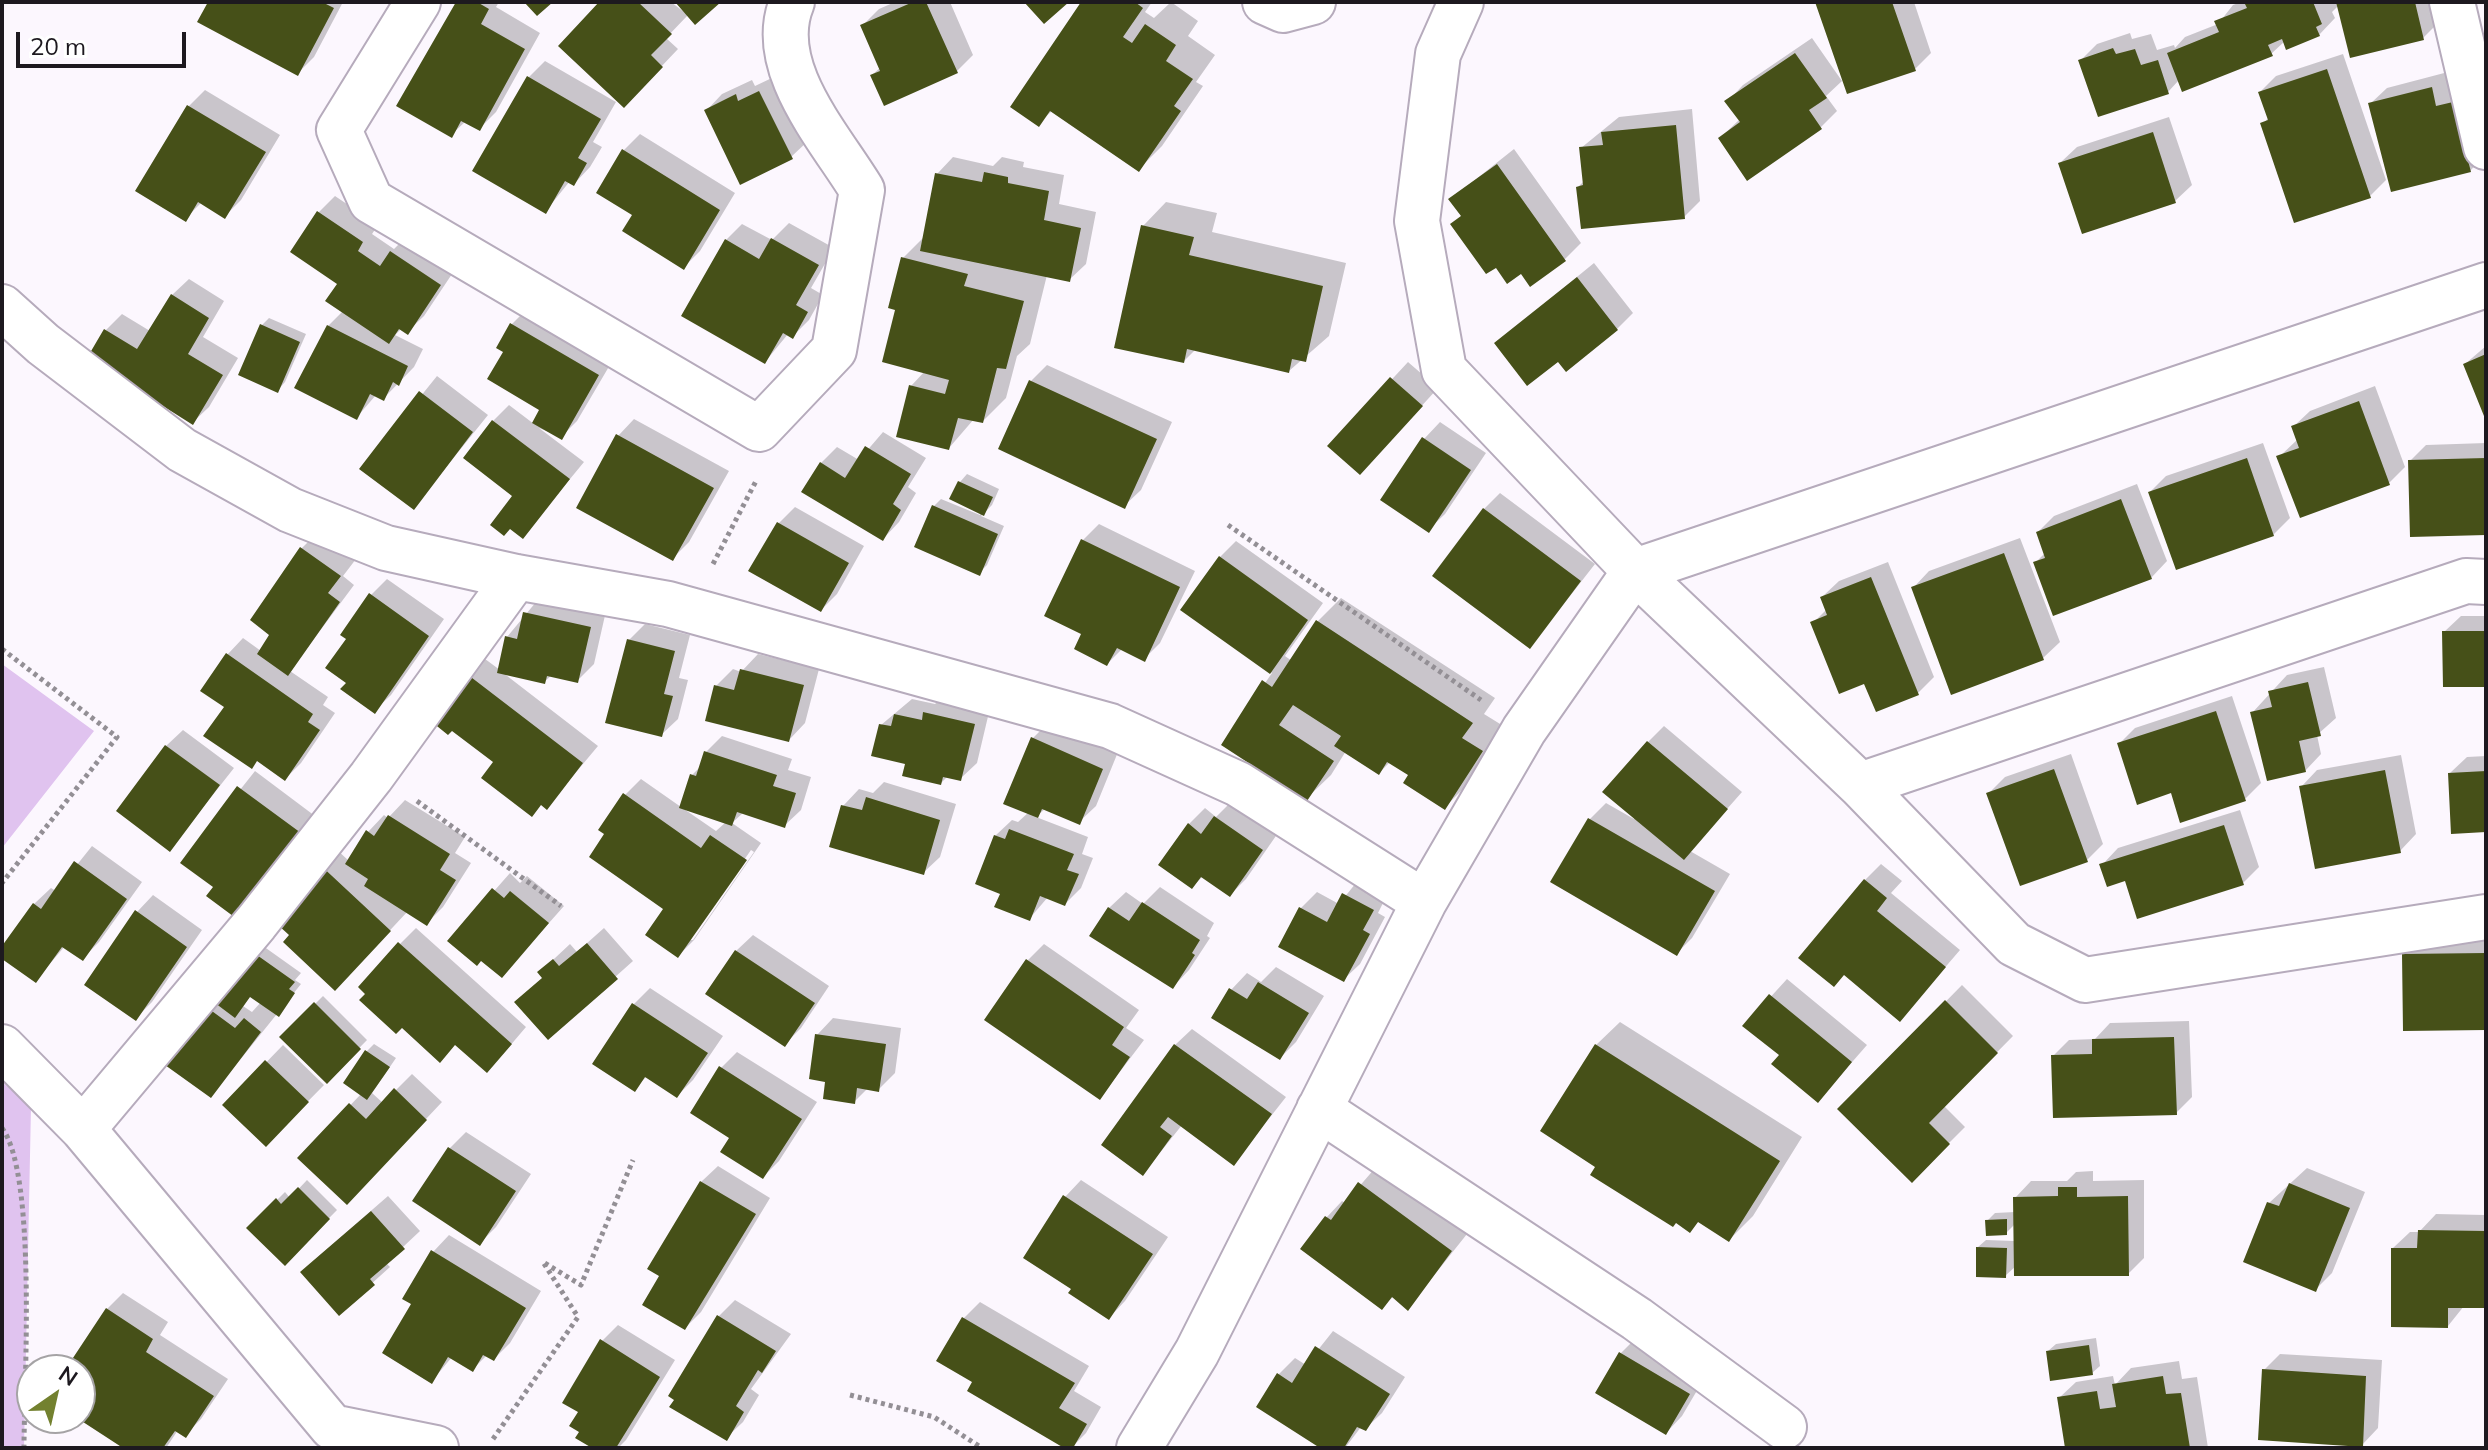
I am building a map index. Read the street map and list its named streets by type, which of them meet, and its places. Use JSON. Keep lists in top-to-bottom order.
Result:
{
  "scale_bar": "20 m",
  "north": "top right"
}
